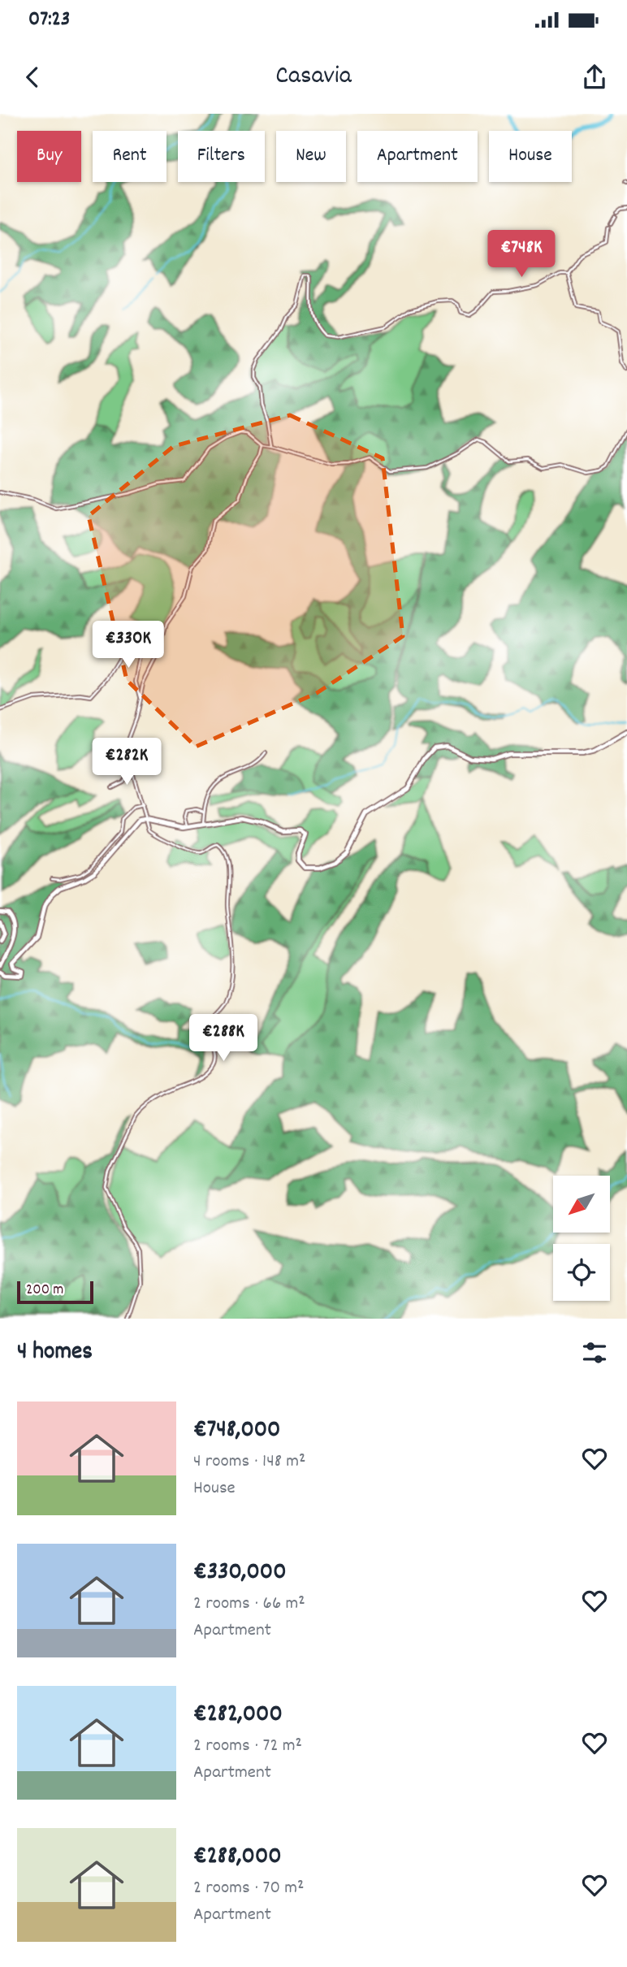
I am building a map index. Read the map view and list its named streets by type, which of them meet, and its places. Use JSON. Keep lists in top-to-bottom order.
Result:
{
  "scale_bar": "200 m",
  "north": "bottom left",
  "page": {
    "status": "07:23",
    "header": "Casavia",
    "chip": [
      "Buy",
      "Rent",
      "Filters",
      "New",
      "Apartment",
      "House"
    ],
    "price": [
      "€748K",
      "€330K",
      "€282K",
      "€288K"
    ],
    "scale": "200 m",
    "heading": "4 homes",
    "list": [
      {
        "name": "€748,000",
        "note": "4 rooms · 148 m² · House"
      },
      {
        "name": "€330,000",
        "note": "2 rooms · 66 m² · Apartment"
      },
      {
        "name": "€282,000",
        "note": "2 rooms · 72 m² · Apartment"
      },
      {
        "name": "€288,000",
        "note": "2 rooms · 70 m² · Apartment"
      }
    ]
  }
}
